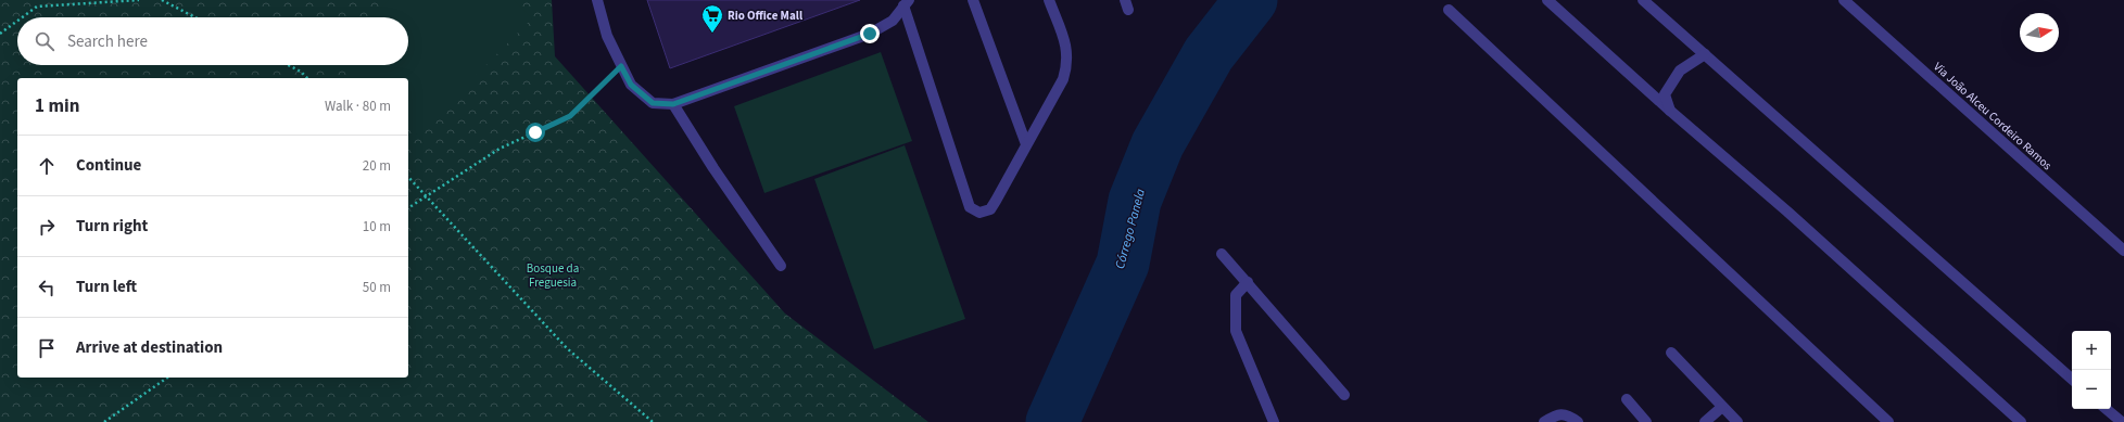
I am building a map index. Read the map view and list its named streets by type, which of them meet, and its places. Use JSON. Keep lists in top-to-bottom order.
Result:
{
  "streets": {
    "street": ["Via João Alceu Cordeiro Ramos"]
  },
  "water": ["Córrego Panela"],
  "parks": ["Bosque da Freguesia"],
  "places": {
    "supermarket": ["Rio Office Mall"]
  },
  "north": "right",
  "page": {
    "search": "Search here",
    "heading": ["1 min", "Walk · 80 m"],
    "list": [
      ["Continue", "20 m"],
      ["Turn right", "10 m"],
      ["Turn left", "50 m"],
      "Arrive at destination"
    ],
    "map_buttons": ["+", "−"]
  }
}
